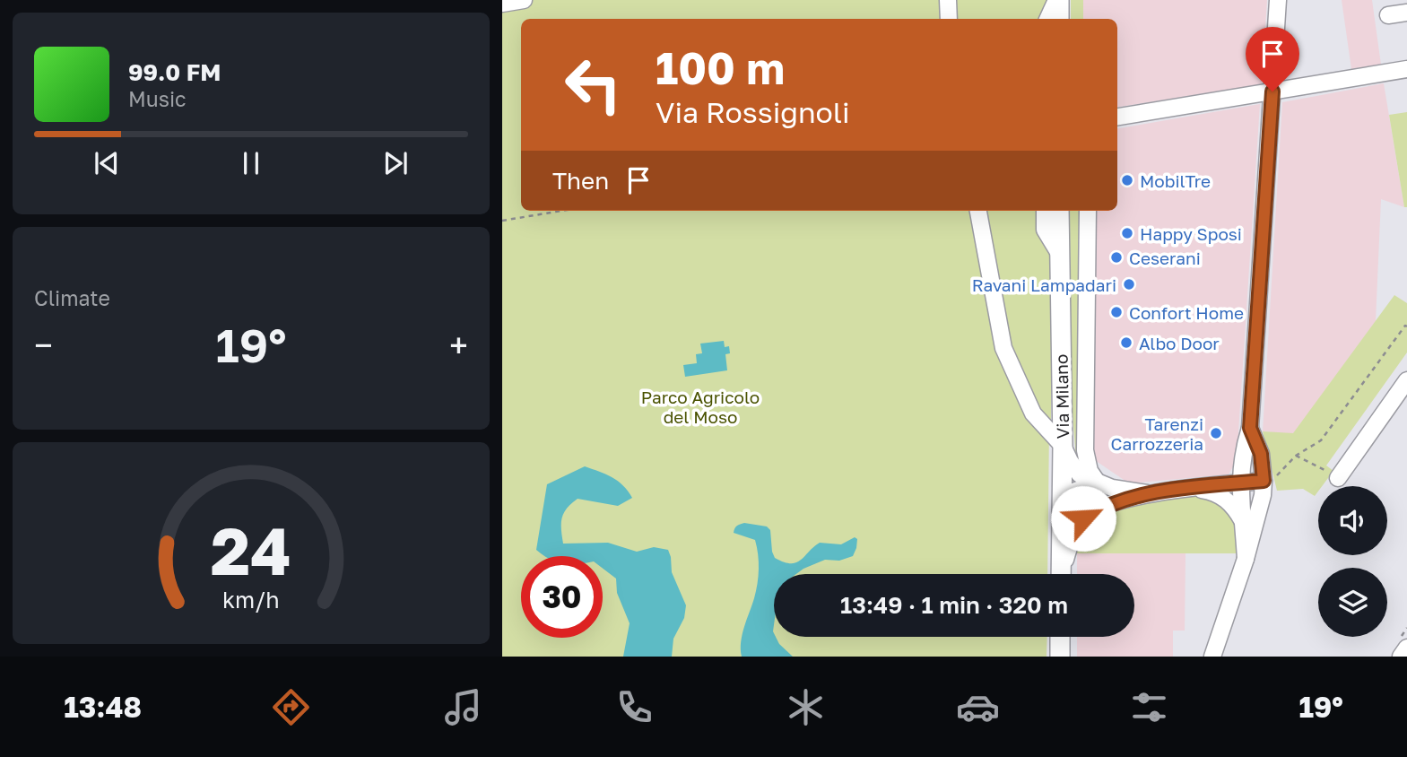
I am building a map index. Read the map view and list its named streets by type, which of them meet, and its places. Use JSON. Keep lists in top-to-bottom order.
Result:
{
  "streets": {
    "main road": ["Via Milano"]
  },
  "parks": ["Parco Agricolo del Moso"],
  "places": [
    "MobilTre",
    "Happy Sposi",
    "Ceserani",
    "Ravani Lampadari",
    "Confort Home",
    "Albo Door",
    "Tarenzi Carrozzeria"
  ],
  "page": {
    "turn": ["100 m", "Via Rossignoli"],
    "song": ["99.0 FM", "Music"],
    "then": "Then",
    "tile": "Climate",
    "heat": ["−", "19°", "+"],
    "limit": "30",
    "trip": "13:49 · 1 min · 320 m",
    "tabs": ["13:48", "19°"],
    "gauge": ["24", "km/h"]
  }
}
